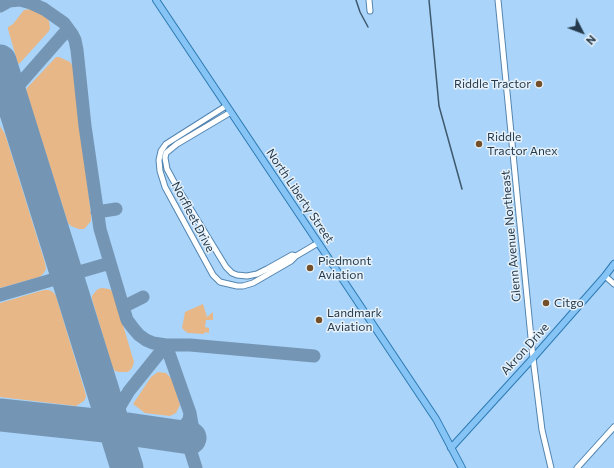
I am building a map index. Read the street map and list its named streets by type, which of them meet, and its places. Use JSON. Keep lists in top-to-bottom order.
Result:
{
  "streets": {
    "main road": ["North Liberty Street", "Akron Drive"],
    "street": ["Norfleet Drive", "Glenn Avenue Northeast"]
  },
  "crossings": [
    ["North Liberty Street", "Norfleet Drive"],
    ["North Liberty Street", "Akron Drive"],
    ["Glenn Avenue Northeast", "Akron Drive"]
  ],
  "places": [
    "Riddle Tractor",
    "Riddle Tractor Anex",
    "Piedmont Aviation",
    "Citgo",
    "Landmark Aviation"
  ],
  "north": "bottom right"
}
